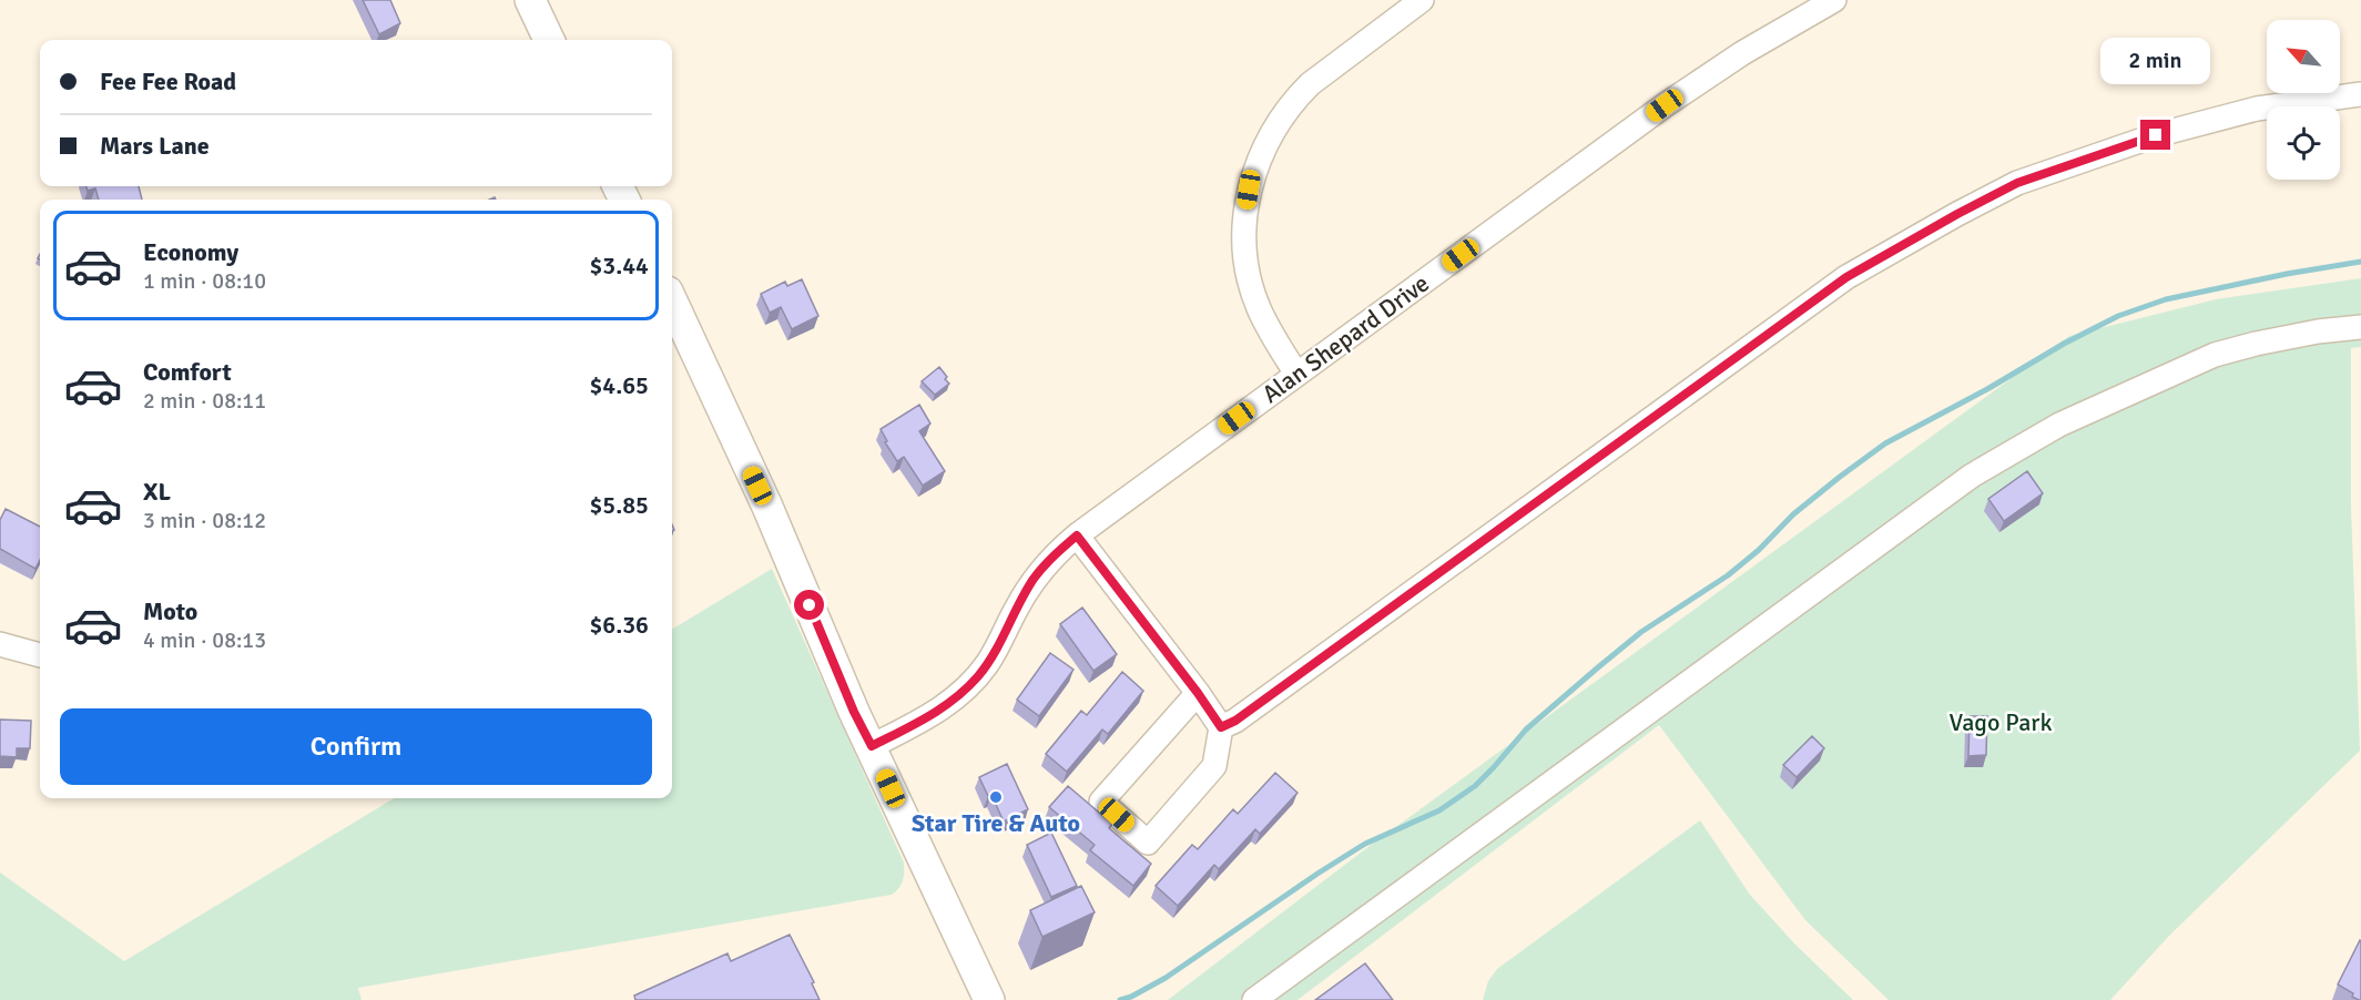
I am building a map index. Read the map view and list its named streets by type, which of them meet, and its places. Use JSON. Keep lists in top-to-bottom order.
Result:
{
  "streets": {
    "street": ["Alan Shepard Drive"]
  },
  "parks": ["Vago Park"],
  "places": ["Star Tire & Auto"],
  "north": "top left",
  "page": {
    "bubble": "2 min",
    "banner": ["Fee Fee Road", "Mars Lane"],
    "list": [
      {
        "name": "Economy",
        "note": "1 min · 08:10",
        "value": "$3.44"
      },
      {
        "name": "Comfort",
        "note": "2 min · 08:11",
        "value": "$4.65"
      },
      {
        "name": "XL",
        "note": "3 min · 08:12",
        "value": "$5.85"
      },
      {
        "name": "Moto",
        "note": "4 min · 08:13",
        "value": "$6.36"
      }
    ],
    "buttons": "Confirm"
  }
}
